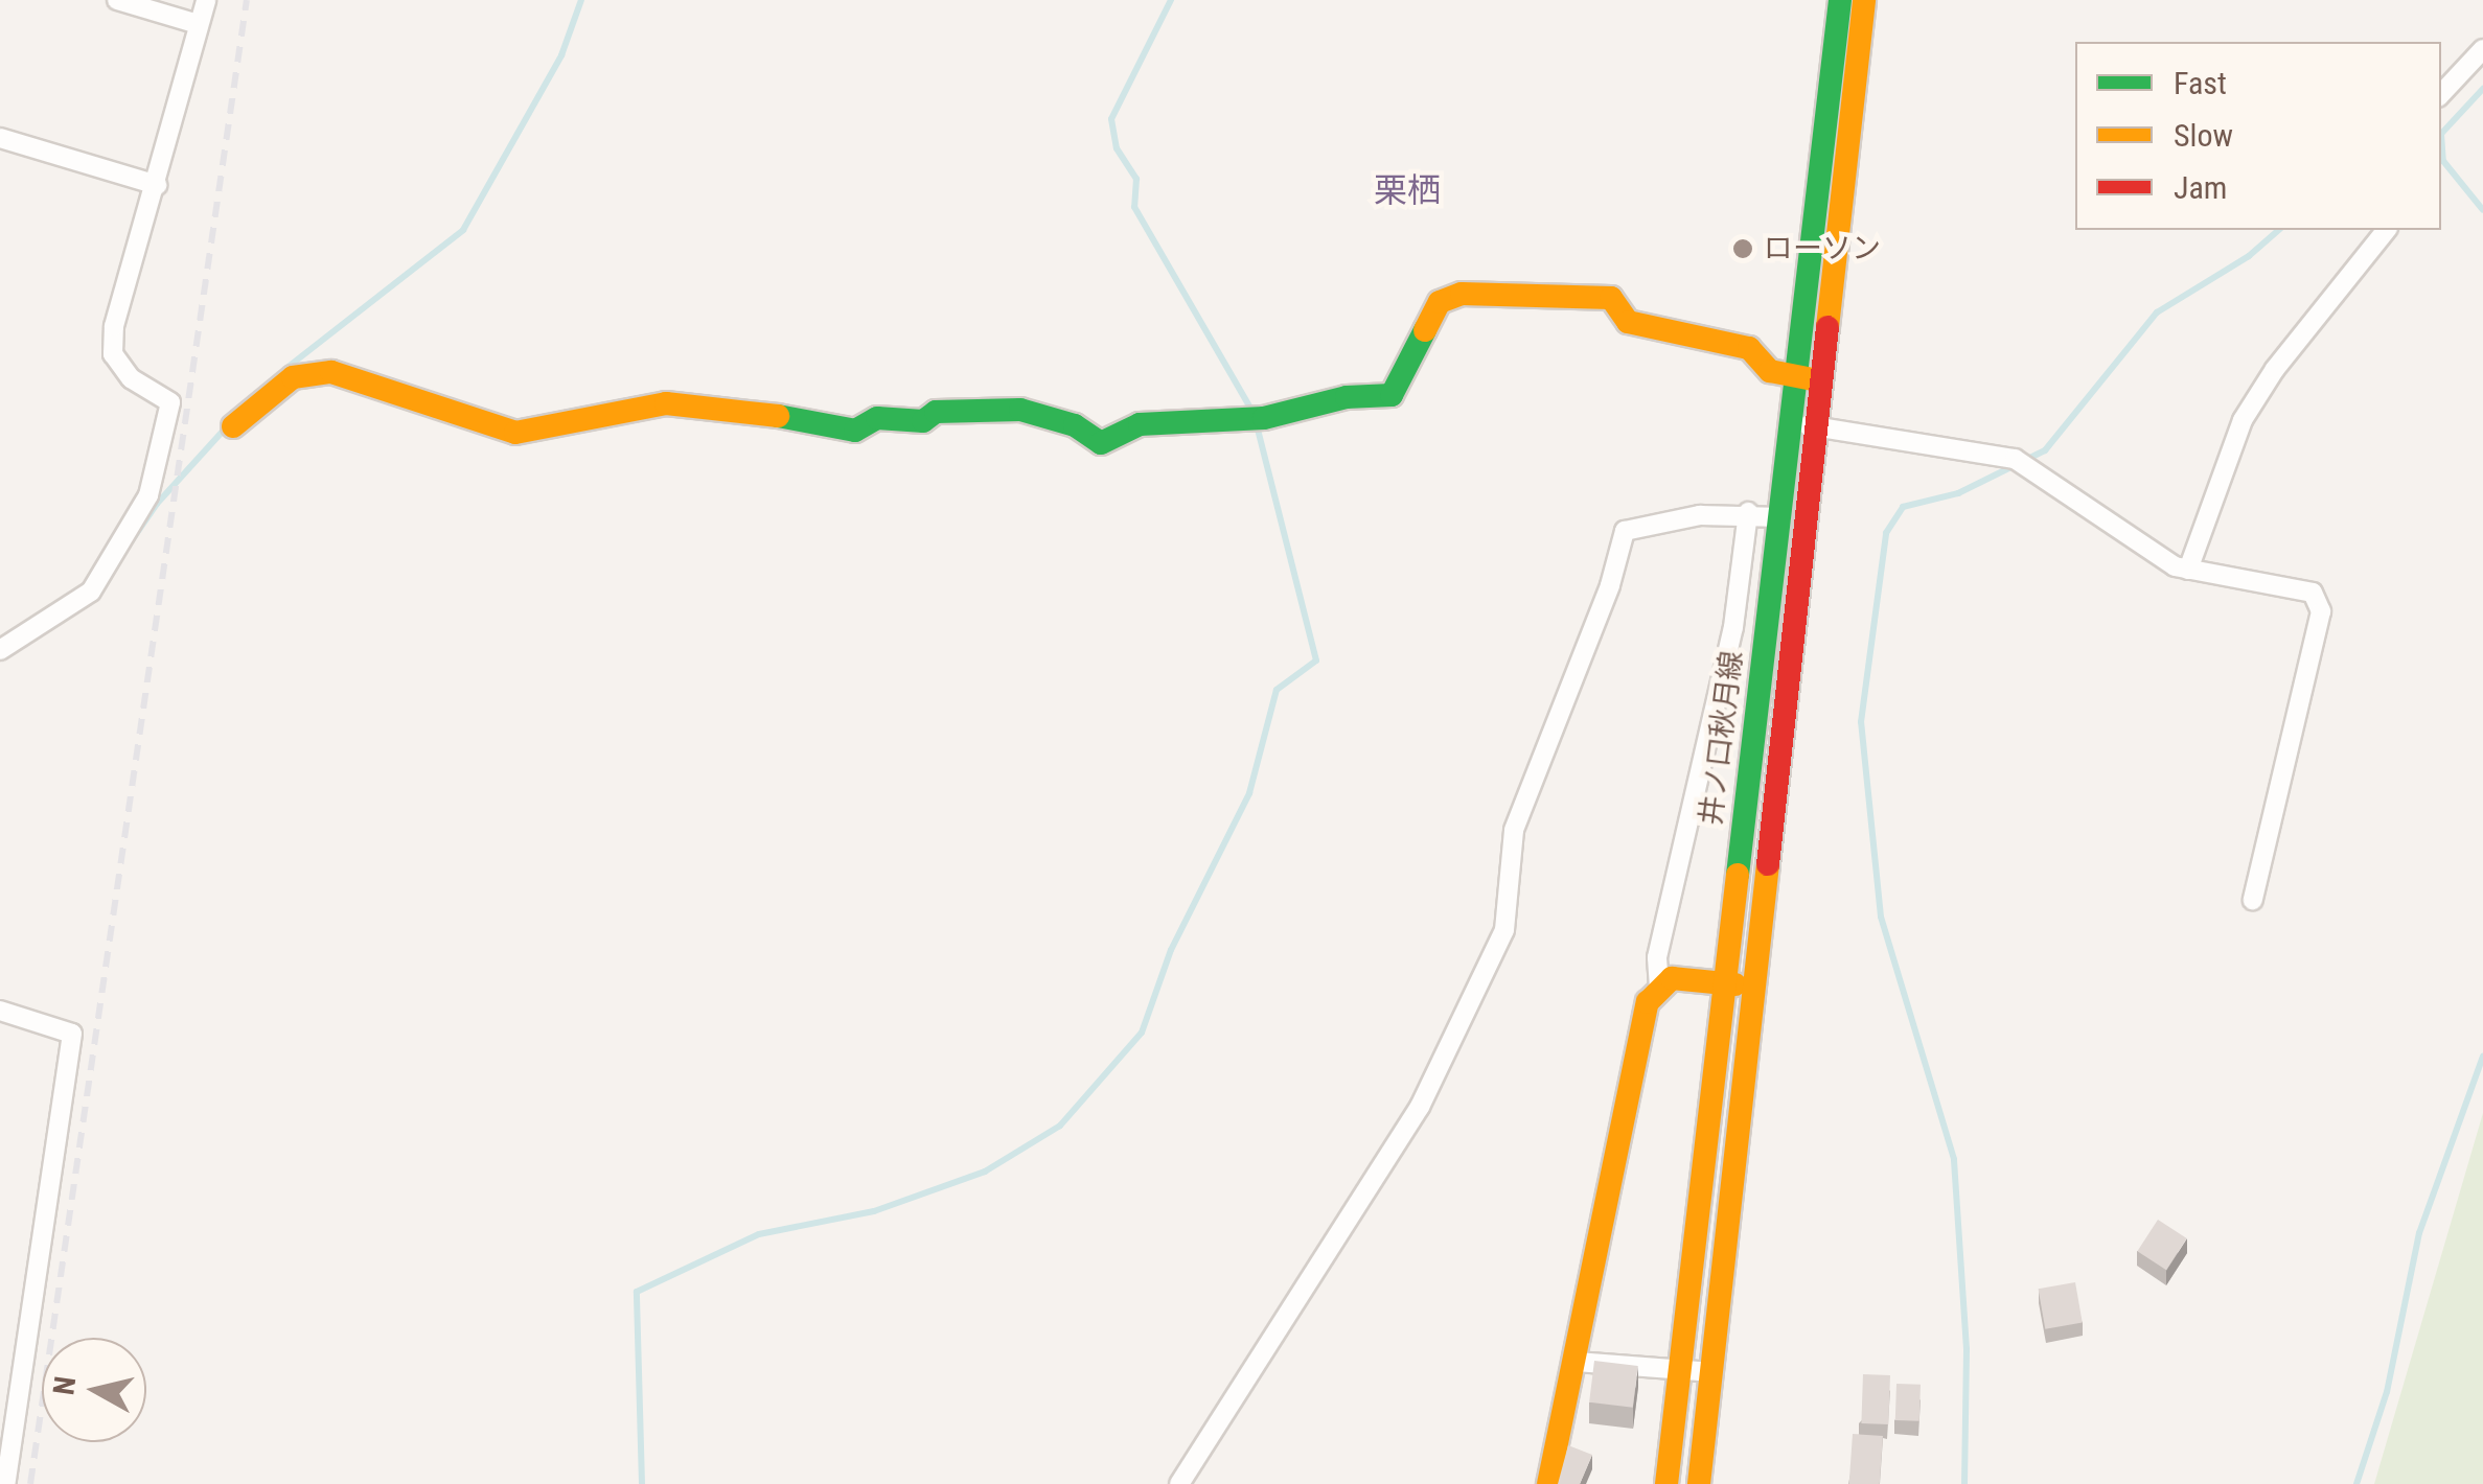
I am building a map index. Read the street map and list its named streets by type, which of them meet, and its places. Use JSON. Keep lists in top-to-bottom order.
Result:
{
  "streets": {
    "main road": ["井ノ口秋月線"]
  },
  "districts": ["栗栖"],
  "places": ["ローソン"],
  "legend": ["Fast", "Slow", "Jam"],
  "north": "left"
}
